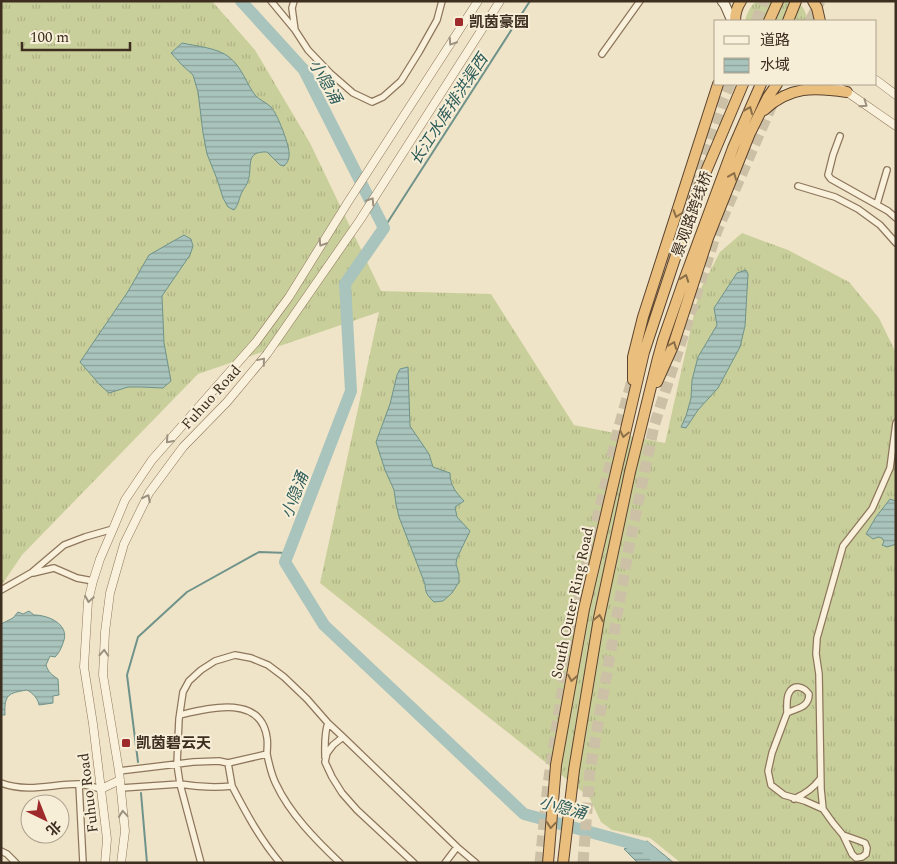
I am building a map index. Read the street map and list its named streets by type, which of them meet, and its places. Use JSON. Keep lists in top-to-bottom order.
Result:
{
  "streets": {
    "highway": ["景观路跨线桥", "South Outer Ring Road"],
    "street": ["Fuhuo Road"]
  },
  "crossings": [
    ["景观路跨线桥", "South Outer Ring Road"]
  ],
  "water": ["小隐涌", "长江水库排洪渠西"],
  "places": {
    "transit": ["凯茵豪园", "凯茵碧云天"]
  },
  "legend": ["道路", "水域"],
  "scale_bar": "100 m",
  "north": "bottom right"
}
